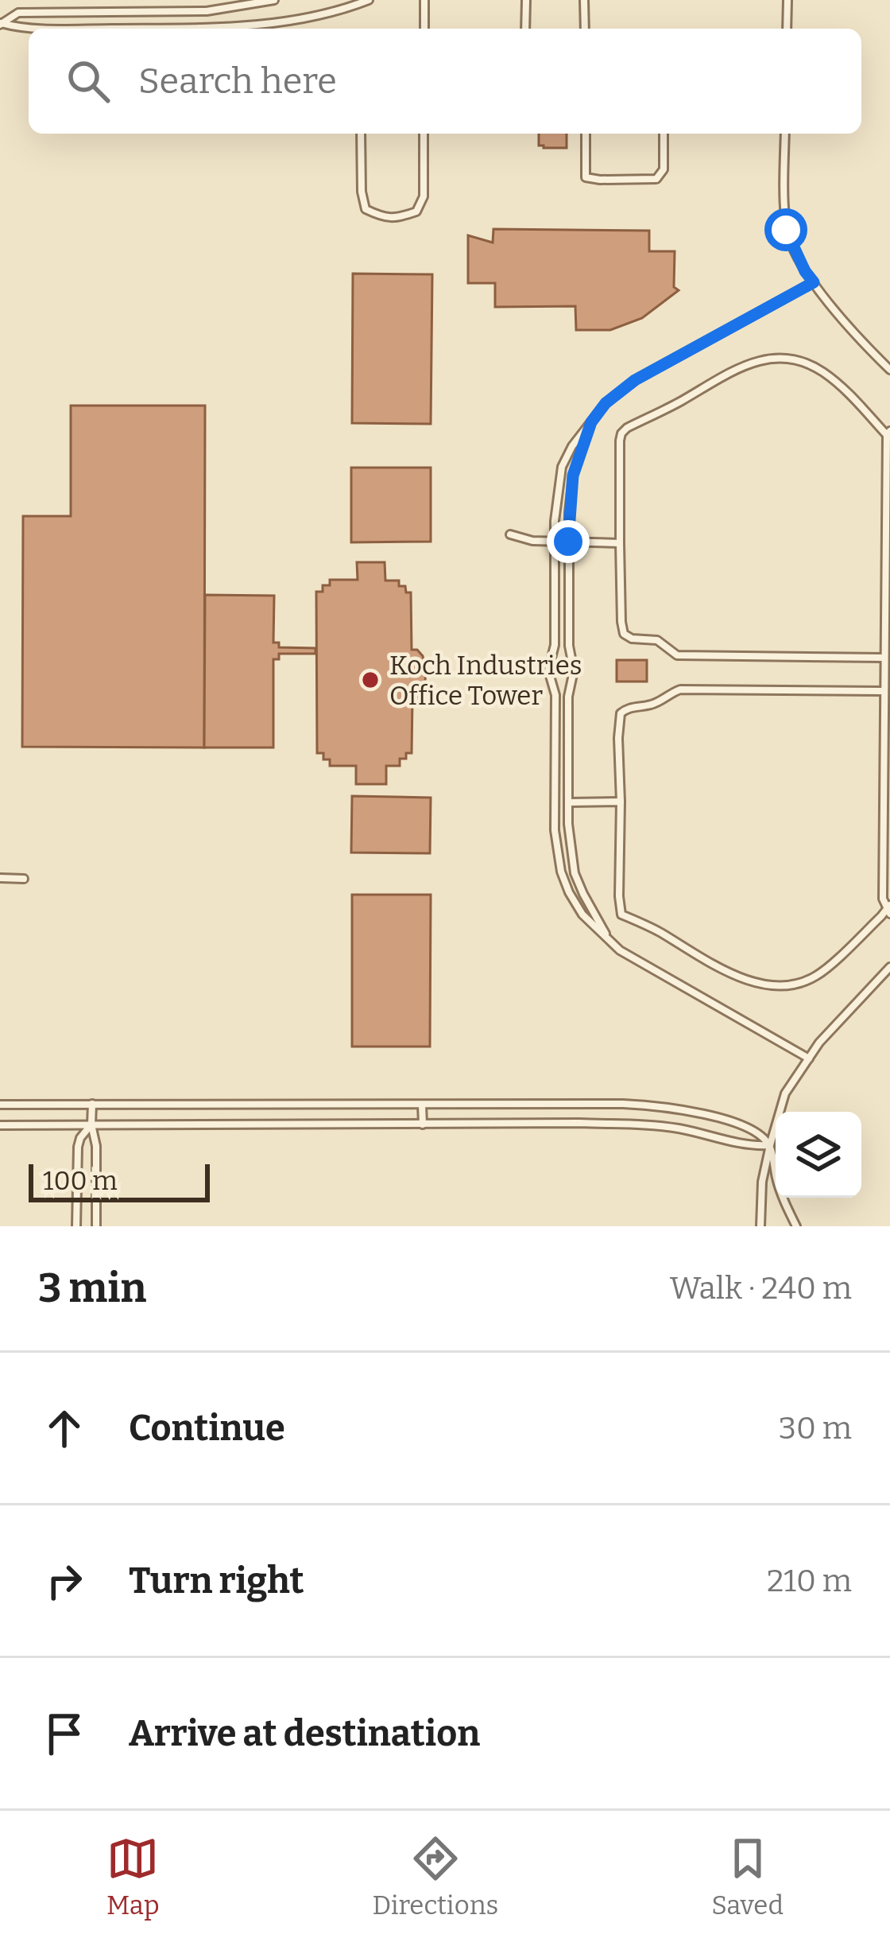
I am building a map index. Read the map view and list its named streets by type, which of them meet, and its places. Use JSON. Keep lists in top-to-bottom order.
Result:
{
  "places": ["Koch Industries Office Tower"],
  "scale_bar": "100 m",
  "page": {
    "search": "Search here",
    "scale": "100 m",
    "heading": ["3 min", "Walk · 240 m"],
    "list": [
      ["Continue", "30 m"],
      ["Turn right", "210 m"],
      "Arrive at destination"
    ],
    "nav": ["Map", "Directions", "Saved"]
  }
}
